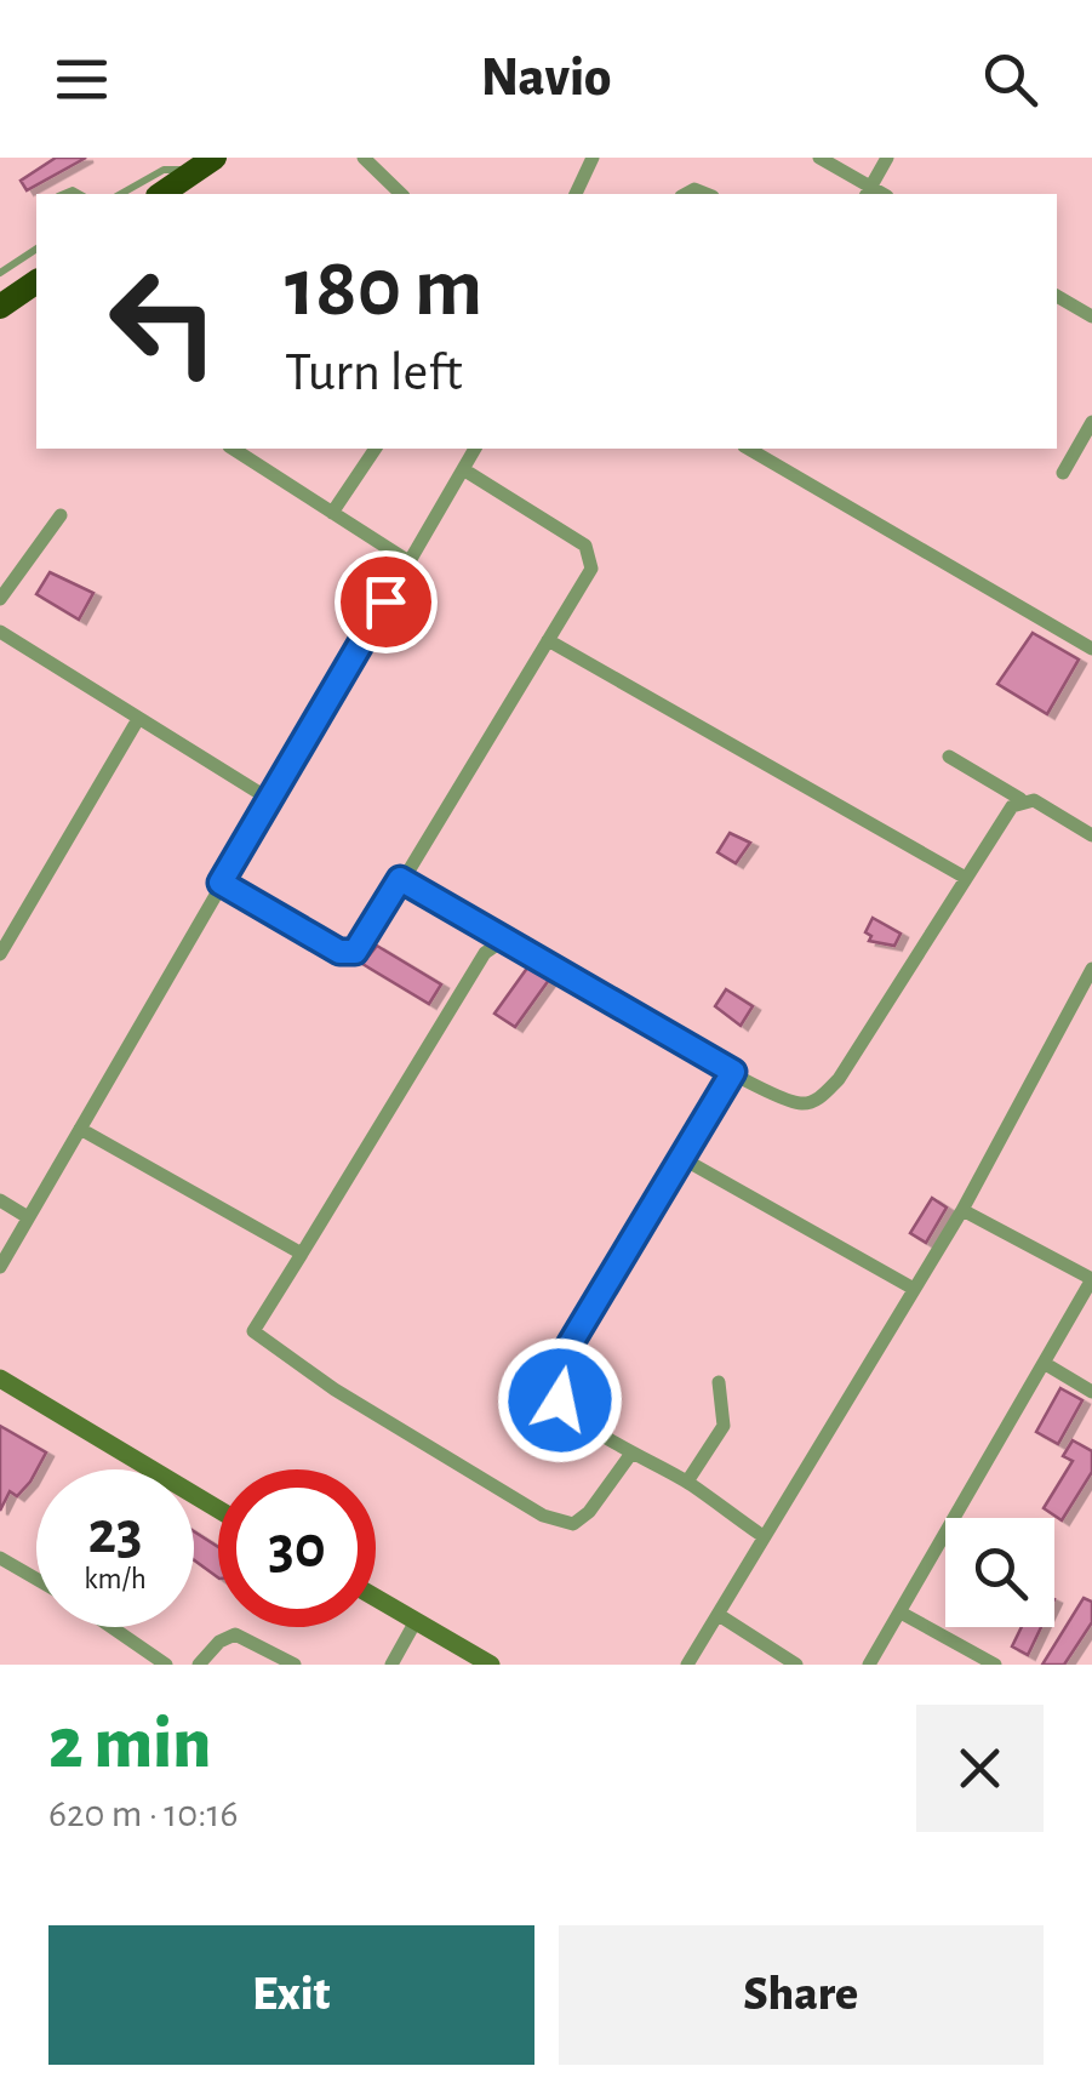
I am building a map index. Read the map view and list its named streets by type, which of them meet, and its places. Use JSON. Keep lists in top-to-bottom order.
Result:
{
  "page": {
    "header": "Navio",
    "turn": ["180 m", "Turn left"],
    "speed": "23 km/h",
    "limit": "30",
    "heading": ["2 min", "620 m · 10:16"],
    "buttons": ["Exit", "Share"]
  }
}
